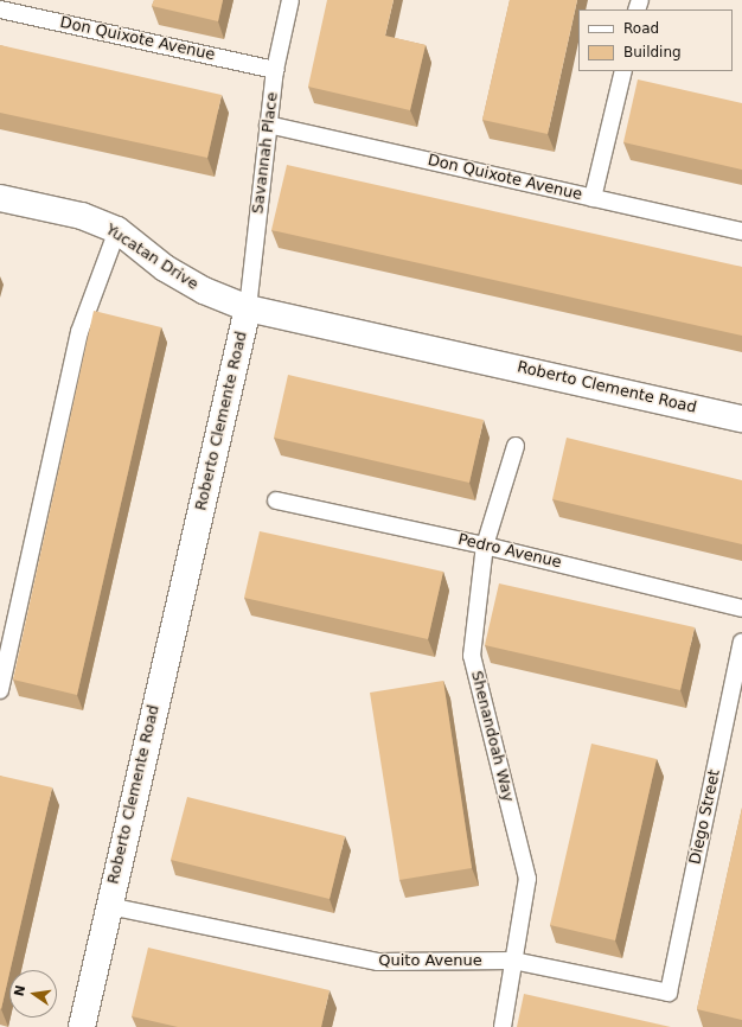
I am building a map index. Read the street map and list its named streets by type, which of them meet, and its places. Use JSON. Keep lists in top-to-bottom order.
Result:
{
  "streets": {
    "street": ["Yucatan Drive", "Roberto Clemente Road"],
    "lane": [
      "Don Quixote Avenue",
      "Savannah Place",
      "Pedro Avenue",
      "Shenandoah Way",
      "Diego Street",
      "Quito Avenue"
    ]
  },
  "crossings": [
    ["Don Quixote Avenue", "Savannah Place"],
    ["Savannah Place", "Yucatan Drive"],
    ["Savannah Place", "Roberto Clemente Road"],
    ["Yucatan Drive", "Roberto Clemente Road"],
    ["Roberto Clemente Road", "Quito Avenue"],
    ["Pedro Avenue", "Shenandoah Way"],
    ["Shenandoah Way", "Quito Avenue"],
    ["Diego Street", "Quito Avenue"]
  ],
  "legend": ["Road", "Building"],
  "north": "left"
}
